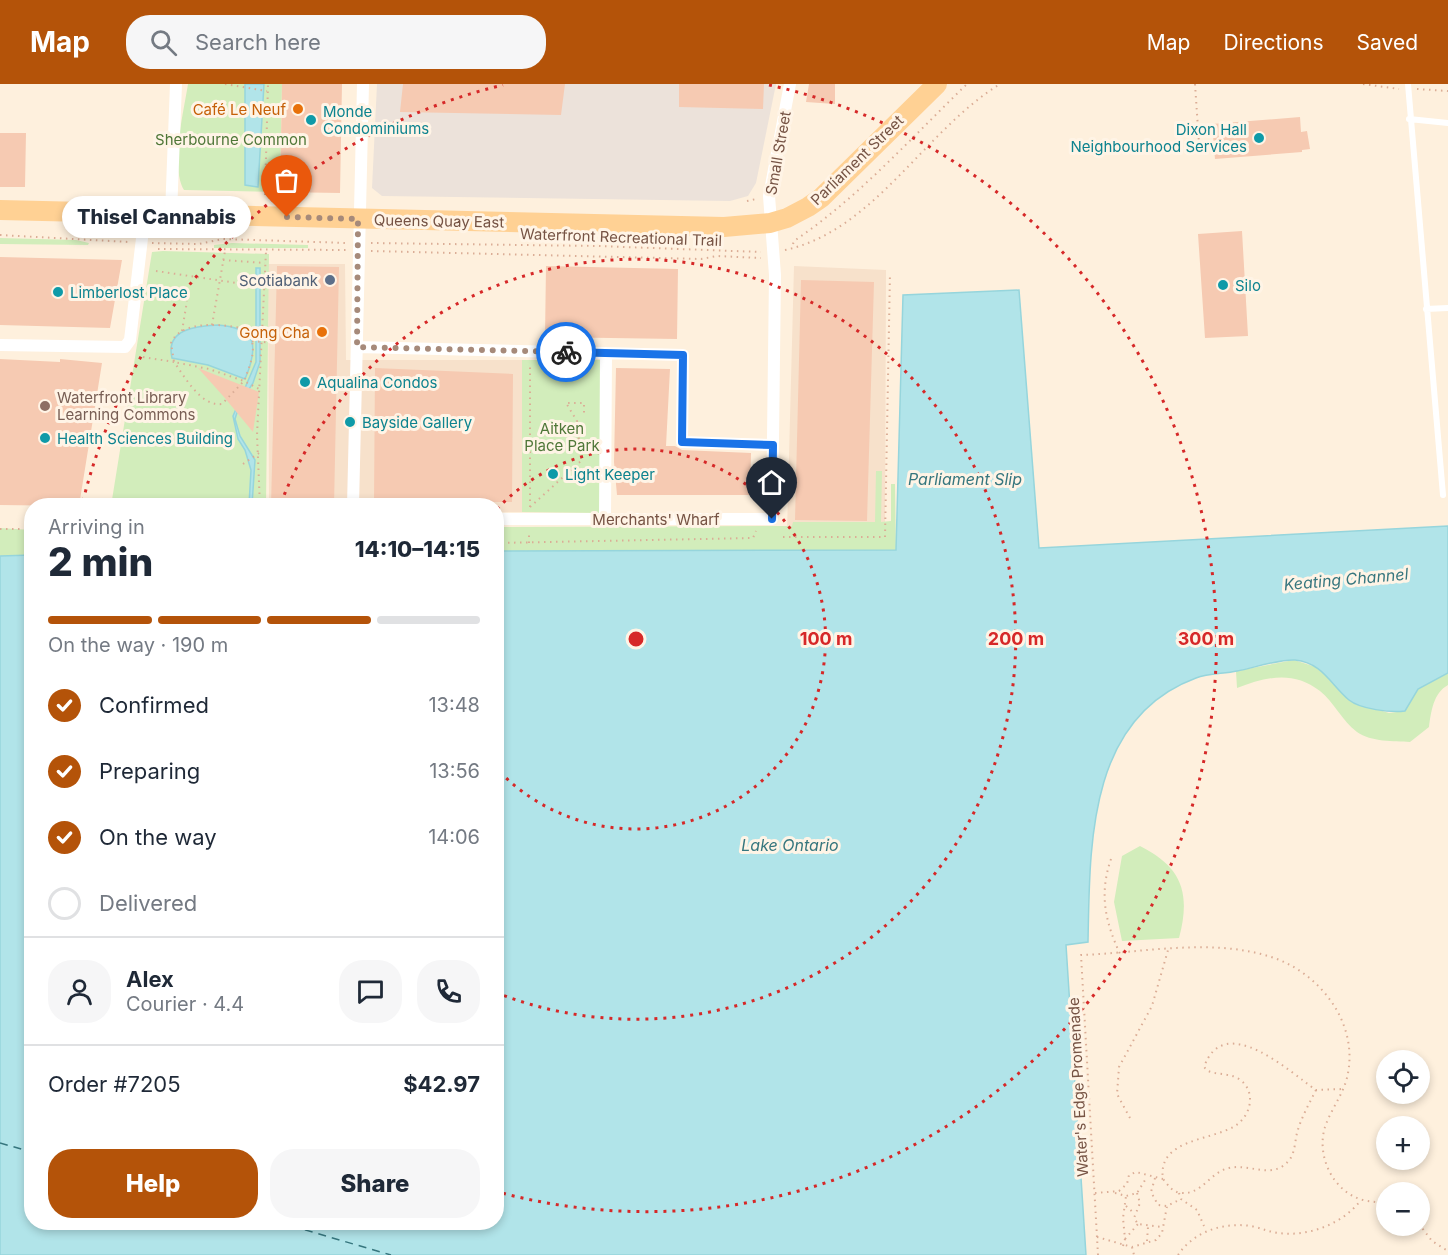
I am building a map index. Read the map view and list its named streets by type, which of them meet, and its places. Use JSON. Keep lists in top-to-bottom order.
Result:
{
  "streets": {
    "main road": ["Parliament Street", "Queens Quay East"],
    "street": ["Small Street", "Merchants' Wharf"],
    "path": ["Waterfront Recreational Trail", "Water's Edge Promenade"]
  },
  "crossings": [
    ["Small Street", "Parliament Street"],
    ["Small Street", "Queens Quay East"],
    ["Parliament Street", "Queens Quay East"]
  ],
  "water": ["Parliament Slip", "Keating Channel", "Lake Ontario"],
  "parks": ["Sherbourne Common", "Aitken Place Park"],
  "places": [
    "Café Le Neuf",
    "Monde Condominiums",
    "Dixon Hall Neighbourhood Services",
    "Thisel Cannabis",
    "Scotiabank",
    "Silo",
    "Limberlost Place",
    "Gong Cha",
    "Aqualina Condos",
    "Waterfront Library Learning Commons",
    "Bayside Gallery",
    "Health Sciences Building",
    "Light Keeper"
  ],
  "page": {
    "header": "Map",
    "search": "Search here",
    "nav": ["Map", "Directions", "Saved"],
    "bubble": "Thisel Cannabis",
    "heading": ["2 min", "Arriving in", "14:10–14:15"],
    "panel": [
      "Alex",
      "Courier · 4.4",
      "Order #7205",
      "$42.97"
    ],
    "bar": "On the way · 190 m",
    "list": [
      ["Confirmed", "13:48"],
      ["Preparing", "13:56"],
      ["On the way", "14:06"],
      "Delivered"
    ],
    "map_buttons": ["+", "−"],
    "buttons": ["Help", "Share"]
  },
  "rings": ["100 m", "200 m", "300 m"]
}
